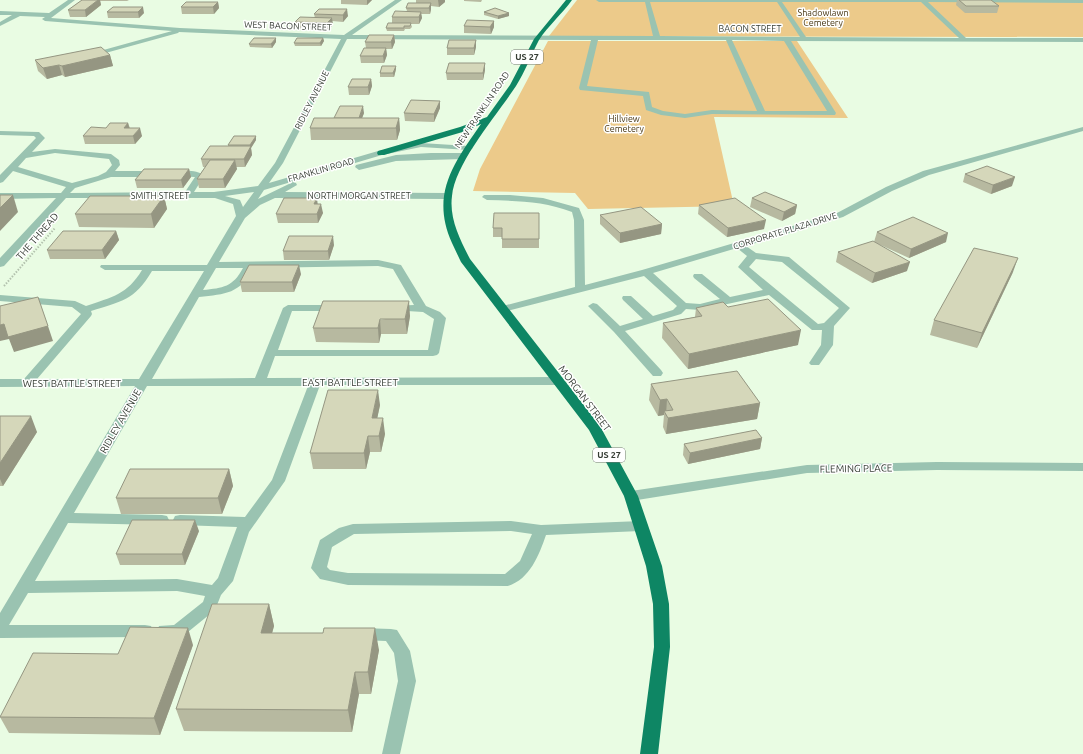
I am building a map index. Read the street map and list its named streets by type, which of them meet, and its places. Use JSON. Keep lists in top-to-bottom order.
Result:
{
  "streets": {
    "highway": ["US 27", "NEW FRANKLIN ROAD", "MORGAN STREET"],
    "street": [
      "WEST BACON STREET",
      "BACON STREET",
      "RIDLEY AVENUE",
      "FRANKLIN ROAD",
      "SMITH STREET",
      "NORTH MORGAN STREET",
      "CORPORATE PLAZA DRIVE",
      "EAST BATTLE STREET",
      "WEST BATTLE STREET",
      "FLEMING PLACE"
    ],
    "path": ["THE THREAD"]
  },
  "crossings": [
    ["WEST BACON STREET", "BACON STREET"],
    ["WEST BACON STREET", "RIDLEY AVENUE"],
    ["WEST BACON STREET", "NEW FRANKLIN ROAD"],
    ["BACON STREET", "NEW FRANKLIN ROAD"],
    ["RIDLEY AVENUE", "FRANKLIN ROAD"],
    ["RIDLEY AVENUE", "SMITH STREET"],
    ["RIDLEY AVENUE", "NORTH MORGAN STREET"],
    ["RIDLEY AVENUE", "EAST BATTLE STREET"],
    ["RIDLEY AVENUE", "WEST BATTLE STREET"],
    ["NEW FRANKLIN ROAD", "FRANKLIN ROAD"],
    ["NEW FRANKLIN ROAD", "NORTH MORGAN STREET"],
    ["NEW FRANKLIN ROAD", "MORGAN STREET"],
    ["FRANKLIN ROAD", "SMITH STREET"],
    ["FRANKLIN ROAD", "NORTH MORGAN STREET"],
    ["SMITH STREET", "NORTH MORGAN STREET"],
    ["NORTH MORGAN STREET", "MORGAN STREET"],
    ["CORPORATE PLAZA DRIVE", "MORGAN STREET"],
    ["EAST BATTLE STREET", "WEST BATTLE STREET"],
    ["EAST BATTLE STREET", "MORGAN STREET"],
    ["MORGAN STREET", "FLEMING PLACE"]
  ],
  "parks": ["Shadowlawn Cemetery", "Hillview Cemetery"]
}
